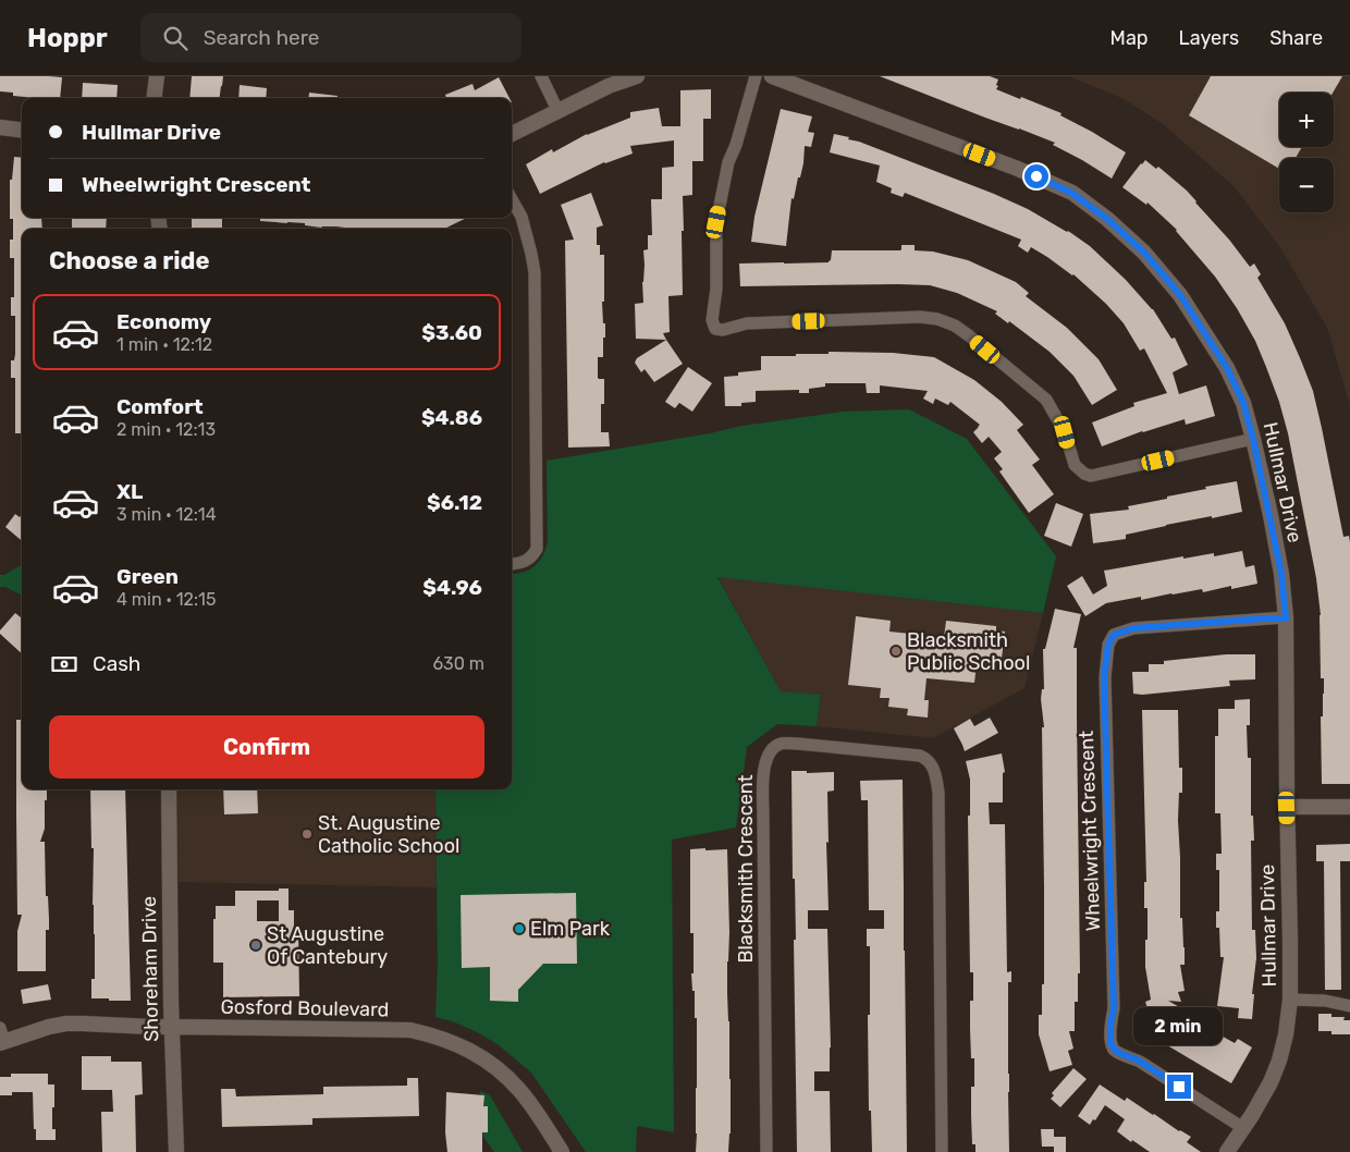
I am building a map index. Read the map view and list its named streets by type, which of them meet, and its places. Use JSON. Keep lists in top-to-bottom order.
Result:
{
  "streets": {
    "street": [
      "Hullmar Drive",
      "Wheelwright Crescent",
      "Blacksmith Crescent",
      "Shoreham Drive",
      "Gosford Boulevard"
    ]
  },
  "crossings": [
    ["Hullmar Drive", "Wheelwright Crescent"],
    ["Shoreham Drive", "Gosford Boulevard"]
  ],
  "places": [
    "Blacksmith Public School",
    "St. Augustine Catholic School",
    "Elm Park",
    "St Augustine Of Cantebury"
  ],
  "page": {
    "header": "Hoppr",
    "search": "Search here",
    "nav": ["Map", "Layers", "Share"],
    "map_buttons": ["+", "−"],
    "banner": ["Hullmar Drive", "Wheelwright Crescent"],
    "heading": "Choose a ride",
    "list": [
      {
        "name": "Economy",
        "note": "1 min · 12:12",
        "value": "$3.60"
      },
      {
        "name": "Comfort",
        "note": "2 min · 12:13",
        "value": "$4.86"
      },
      {
        "name": "XL",
        "note": "3 min · 12:14",
        "value": "$6.12"
      },
      {
        "name": "Green",
        "note": "4 min · 12:15",
        "value": "$4.96"
      }
    ],
    "pay": ["Cash", "630 m"],
    "buttons": "Confirm",
    "bubble": "2 min"
  }
}
